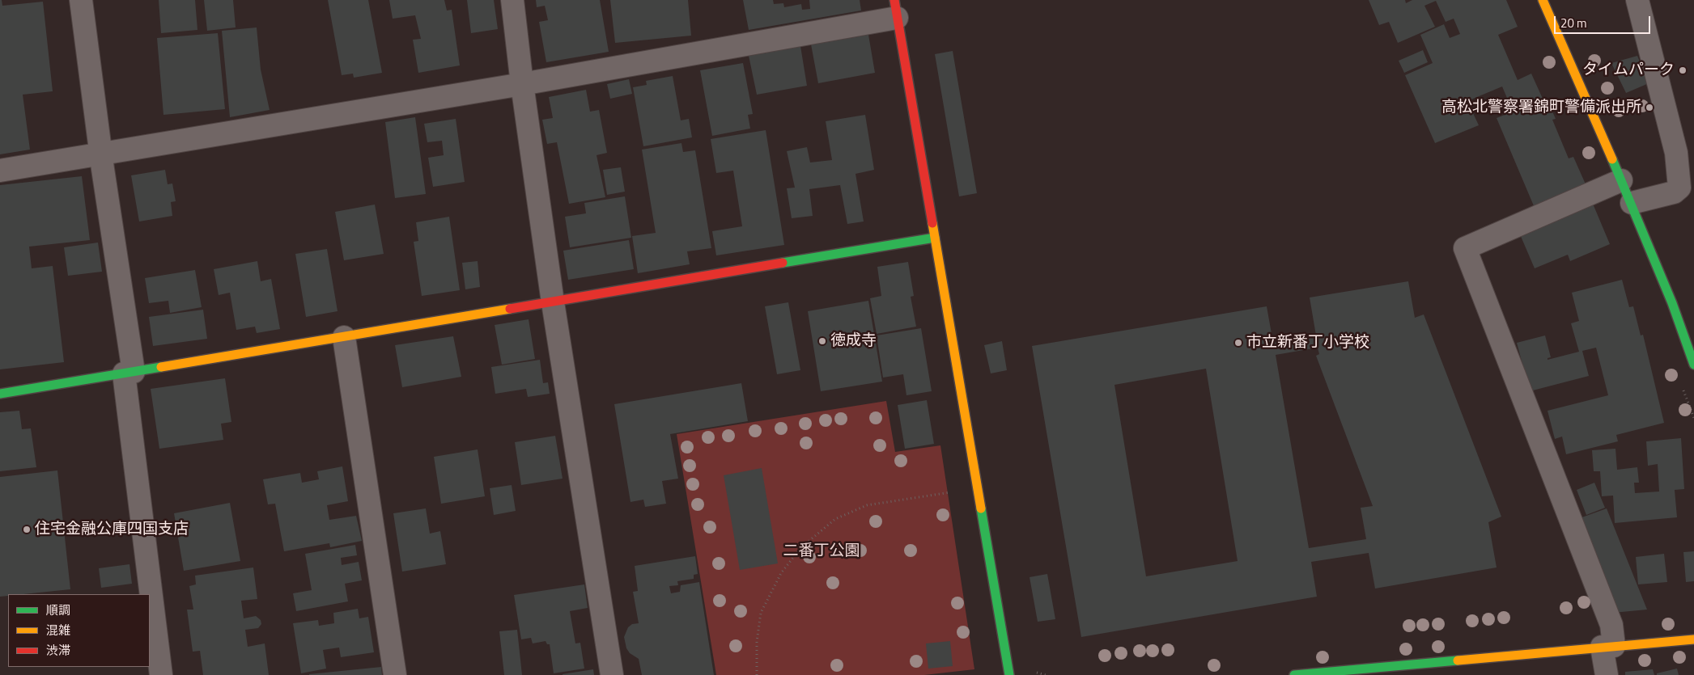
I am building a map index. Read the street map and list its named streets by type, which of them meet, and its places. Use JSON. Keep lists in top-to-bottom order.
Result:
{
  "parks": ["二番丁公園"],
  "places": [
    "タイムパーク",
    "高松北警察署錦町警備派出所",
    "徳成寺",
    "市立新番丁小学校",
    "住宅金融公庫四国支店"
  ],
  "legend": ["順調", "混雑", "渋滞"],
  "scale_bar": "20 m"
}
